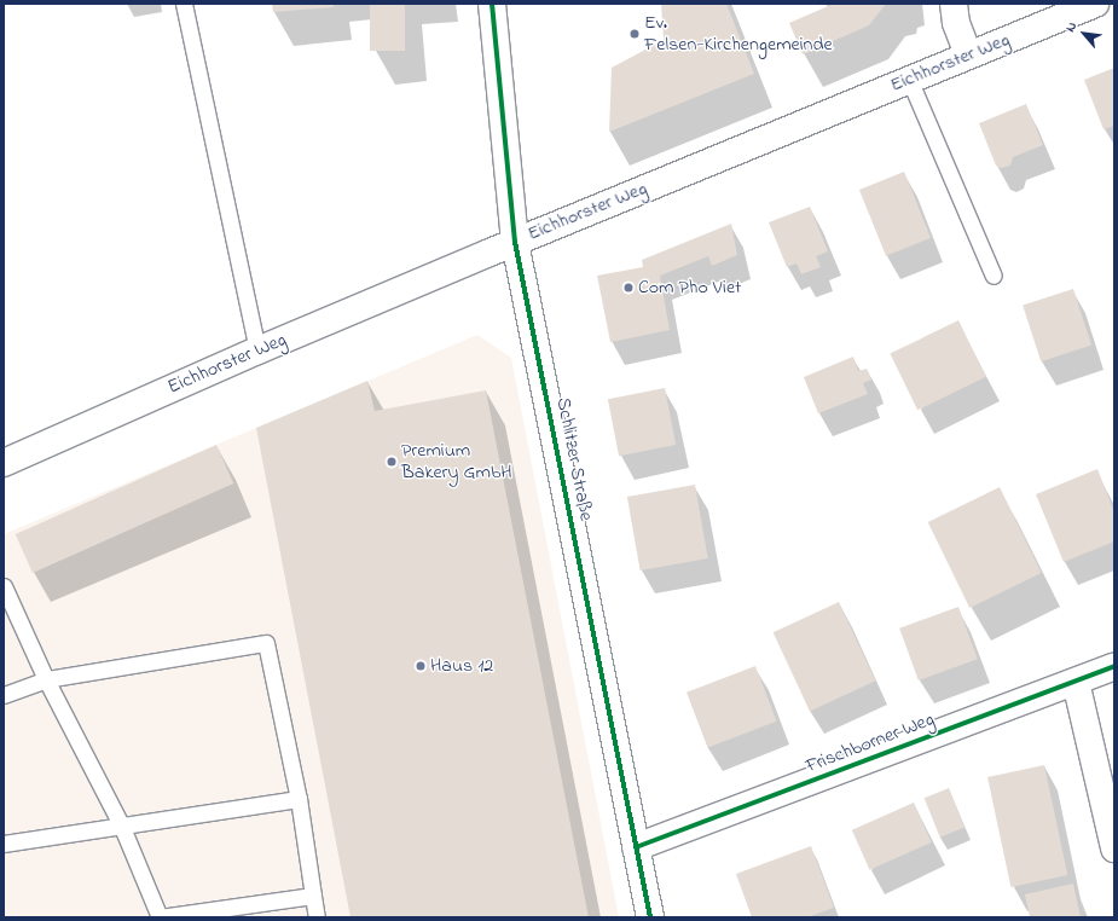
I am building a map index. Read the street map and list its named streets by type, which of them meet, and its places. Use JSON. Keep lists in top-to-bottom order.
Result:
{
  "streets": {
    "street": ["Eichhorster Weg", "Schlitzer Straße", "Frischborner Weg"]
  },
  "crossings": [
    ["Eichhorster Weg", "Schlitzer Straße"],
    ["Schlitzer Straße", "Frischborner Weg"]
  ],
  "places": [
    "Ev. Felsen-Kirchengemeinde",
    "Com Pho Viet",
    "Premium Bakery GmbH",
    "Haus 12"
  ],
  "north": "top left"
}
